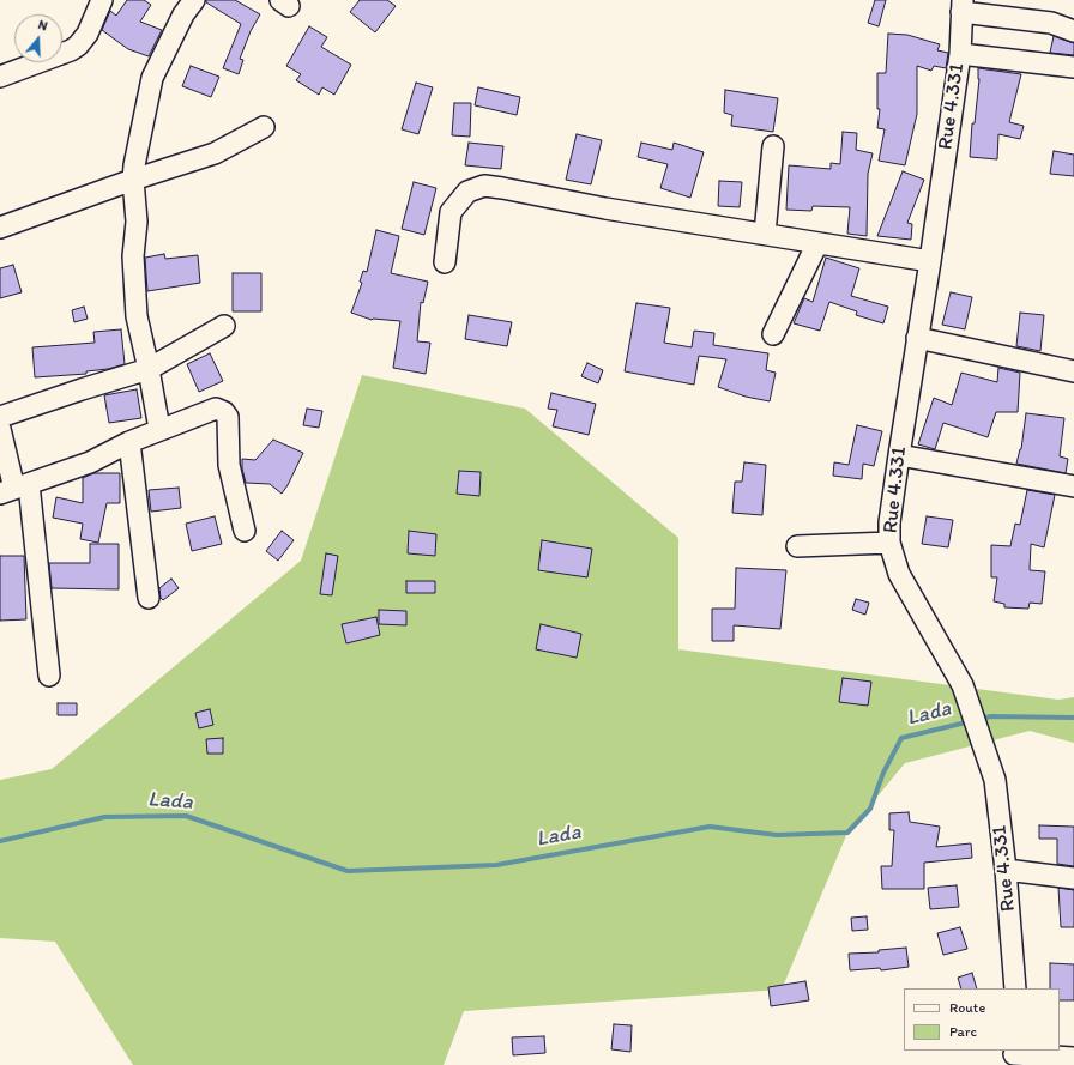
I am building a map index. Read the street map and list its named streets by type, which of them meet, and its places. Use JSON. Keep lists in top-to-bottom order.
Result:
{
  "streets": {
    "street": ["Rue 4.331"]
  },
  "water": ["Lada"],
  "legend": ["Route", "Parc"],
  "north": "top"
}
